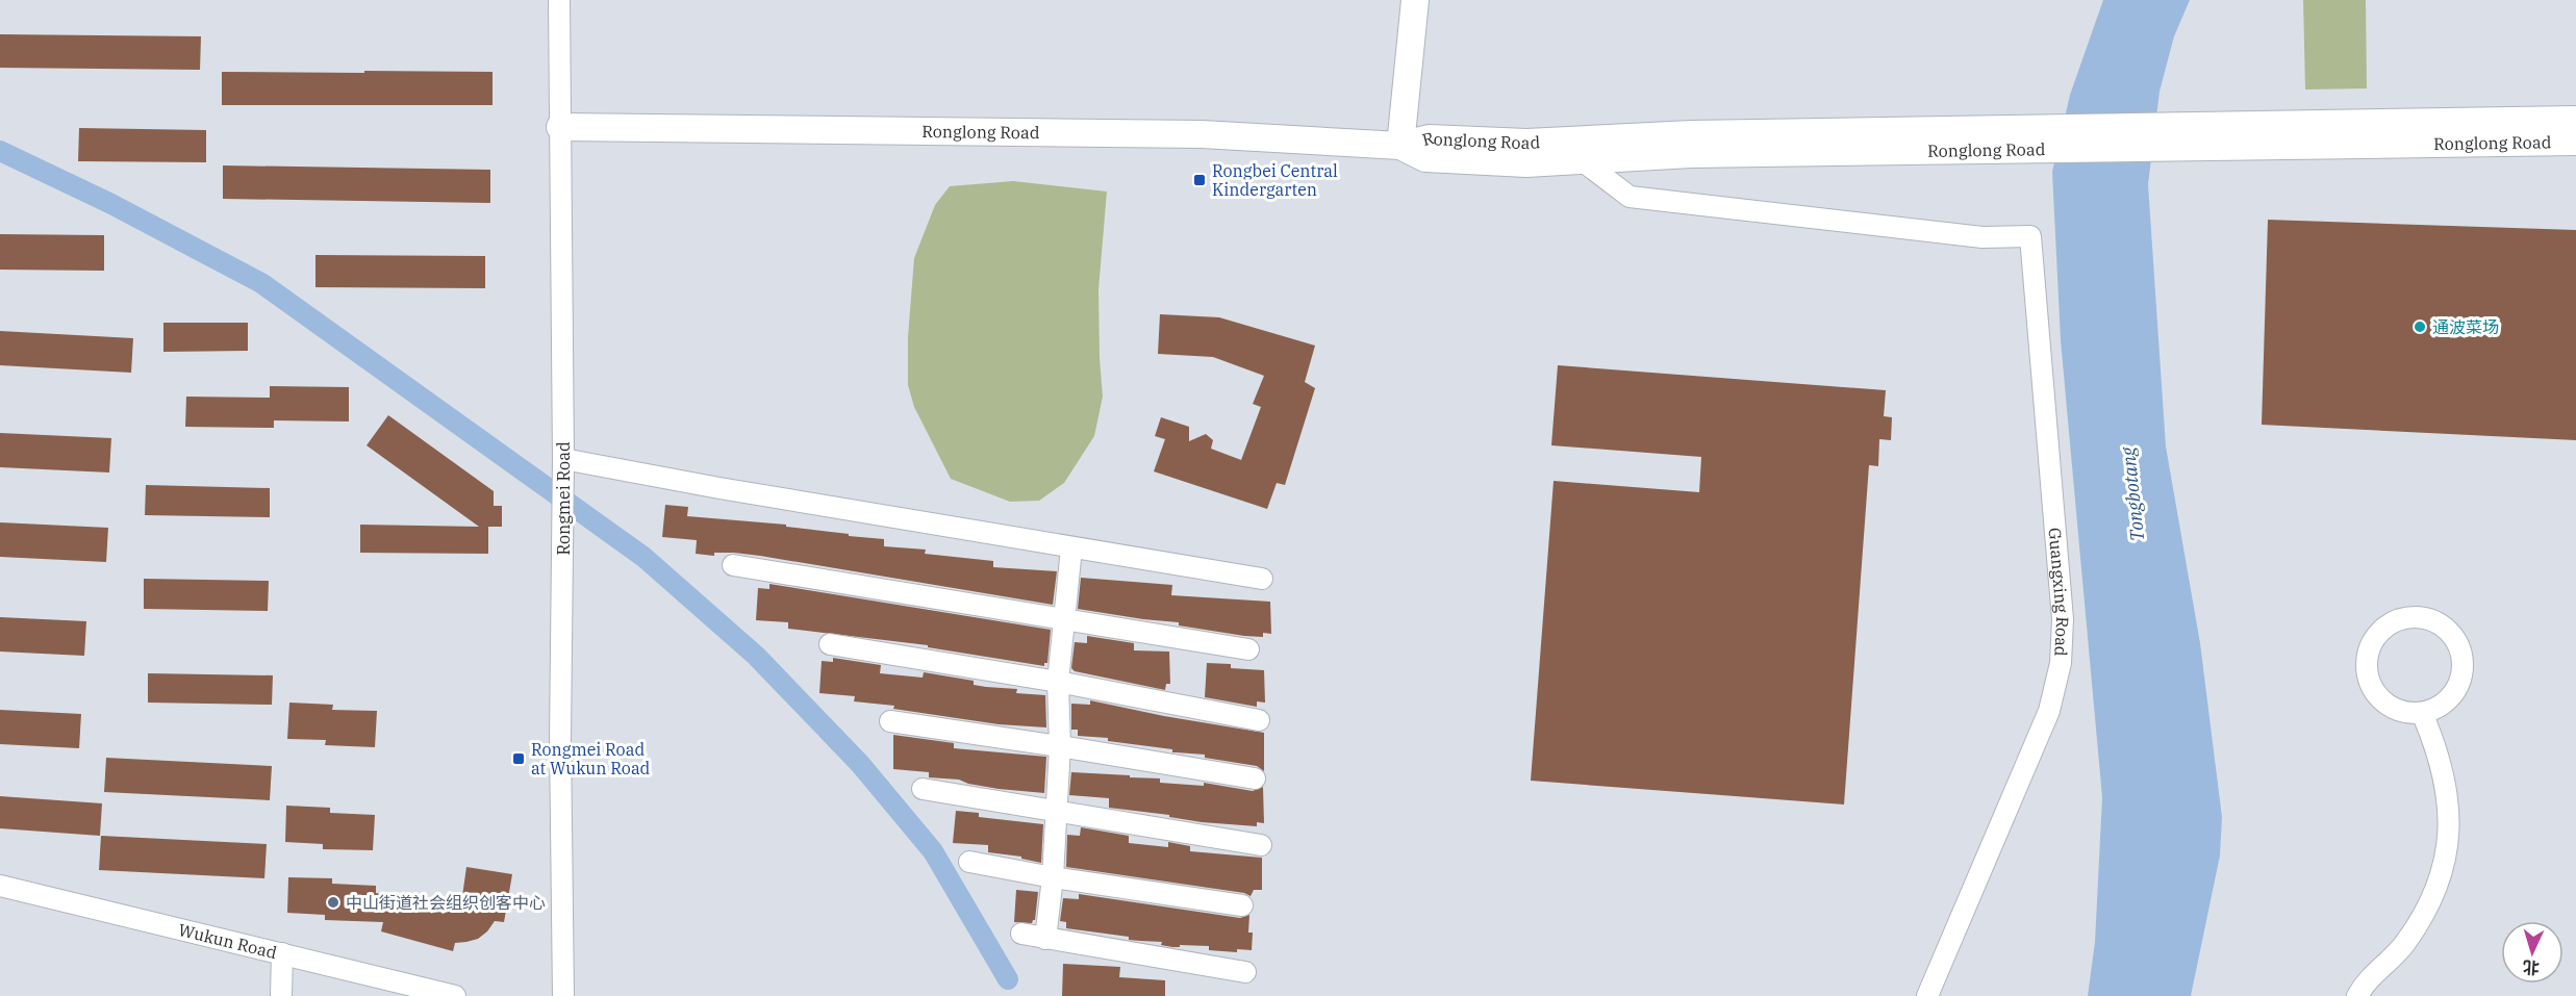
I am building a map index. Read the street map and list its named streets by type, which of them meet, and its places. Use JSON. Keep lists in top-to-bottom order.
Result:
{
  "streets": {
    "main road": ["Ronglong Road"],
    "street": ["Rongmei Road", "Guangxing Road", "Wukun Road"]
  },
  "crossings": [
    ["Ronglong Road", "Rongmei Road"],
    ["Ronglong Road", "Guangxing Road"]
  ],
  "water": ["Tongbotang"],
  "places": {
    "transit": ["Rongbei Central Kindergarten", "Rongmei Road at Wukun Road"],
    "other": ["通波菜场", "中山街道社会组织创客中心"]
  },
  "north": "bottom"
}
